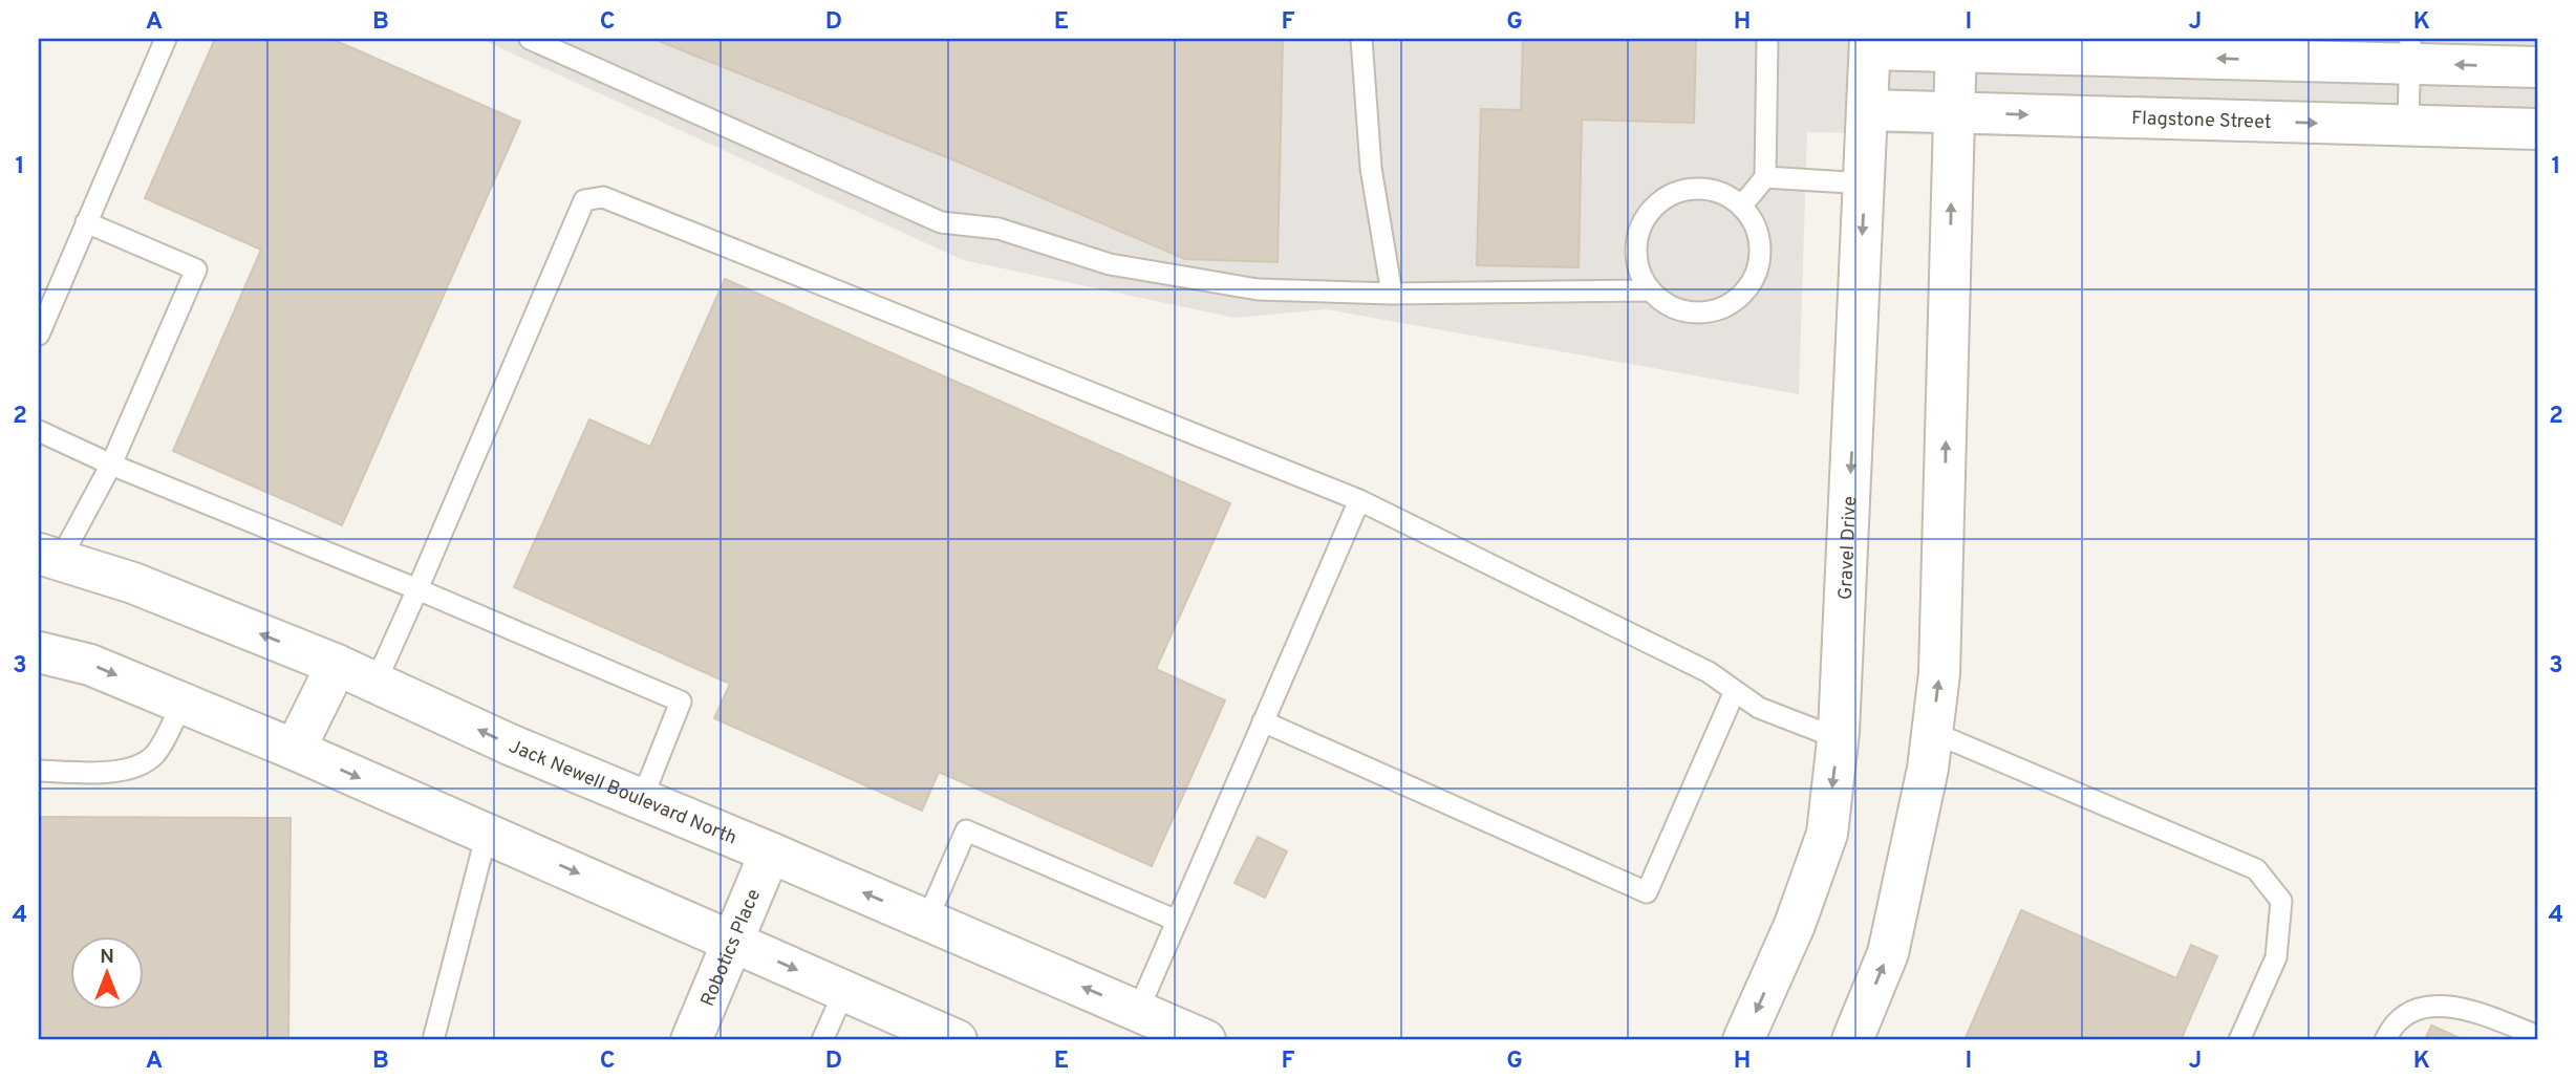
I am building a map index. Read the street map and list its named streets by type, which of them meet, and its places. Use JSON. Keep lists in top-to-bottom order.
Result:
{
  "streets": {
    "street": [
      "Flagstone Street",
      "Gravel Drive",
      "Jack Newell Boulevard North",
      "Robotics Place"
    ]
  },
  "crossings": [
    ["Flagstone Street", "Gravel Drive"],
    ["Jack Newell Boulevard North", "Robotics Place"]
  ],
  "north": "top",
  "grid": {
    "columns": [
      "A",
      "B",
      "C",
      "D",
      "E",
      "F",
      "G",
      "H",
      "I",
      "J",
      "K"
    ],
    "rows": [
      "1",
      "2",
      "3",
      "4"
    ]
  }
}
